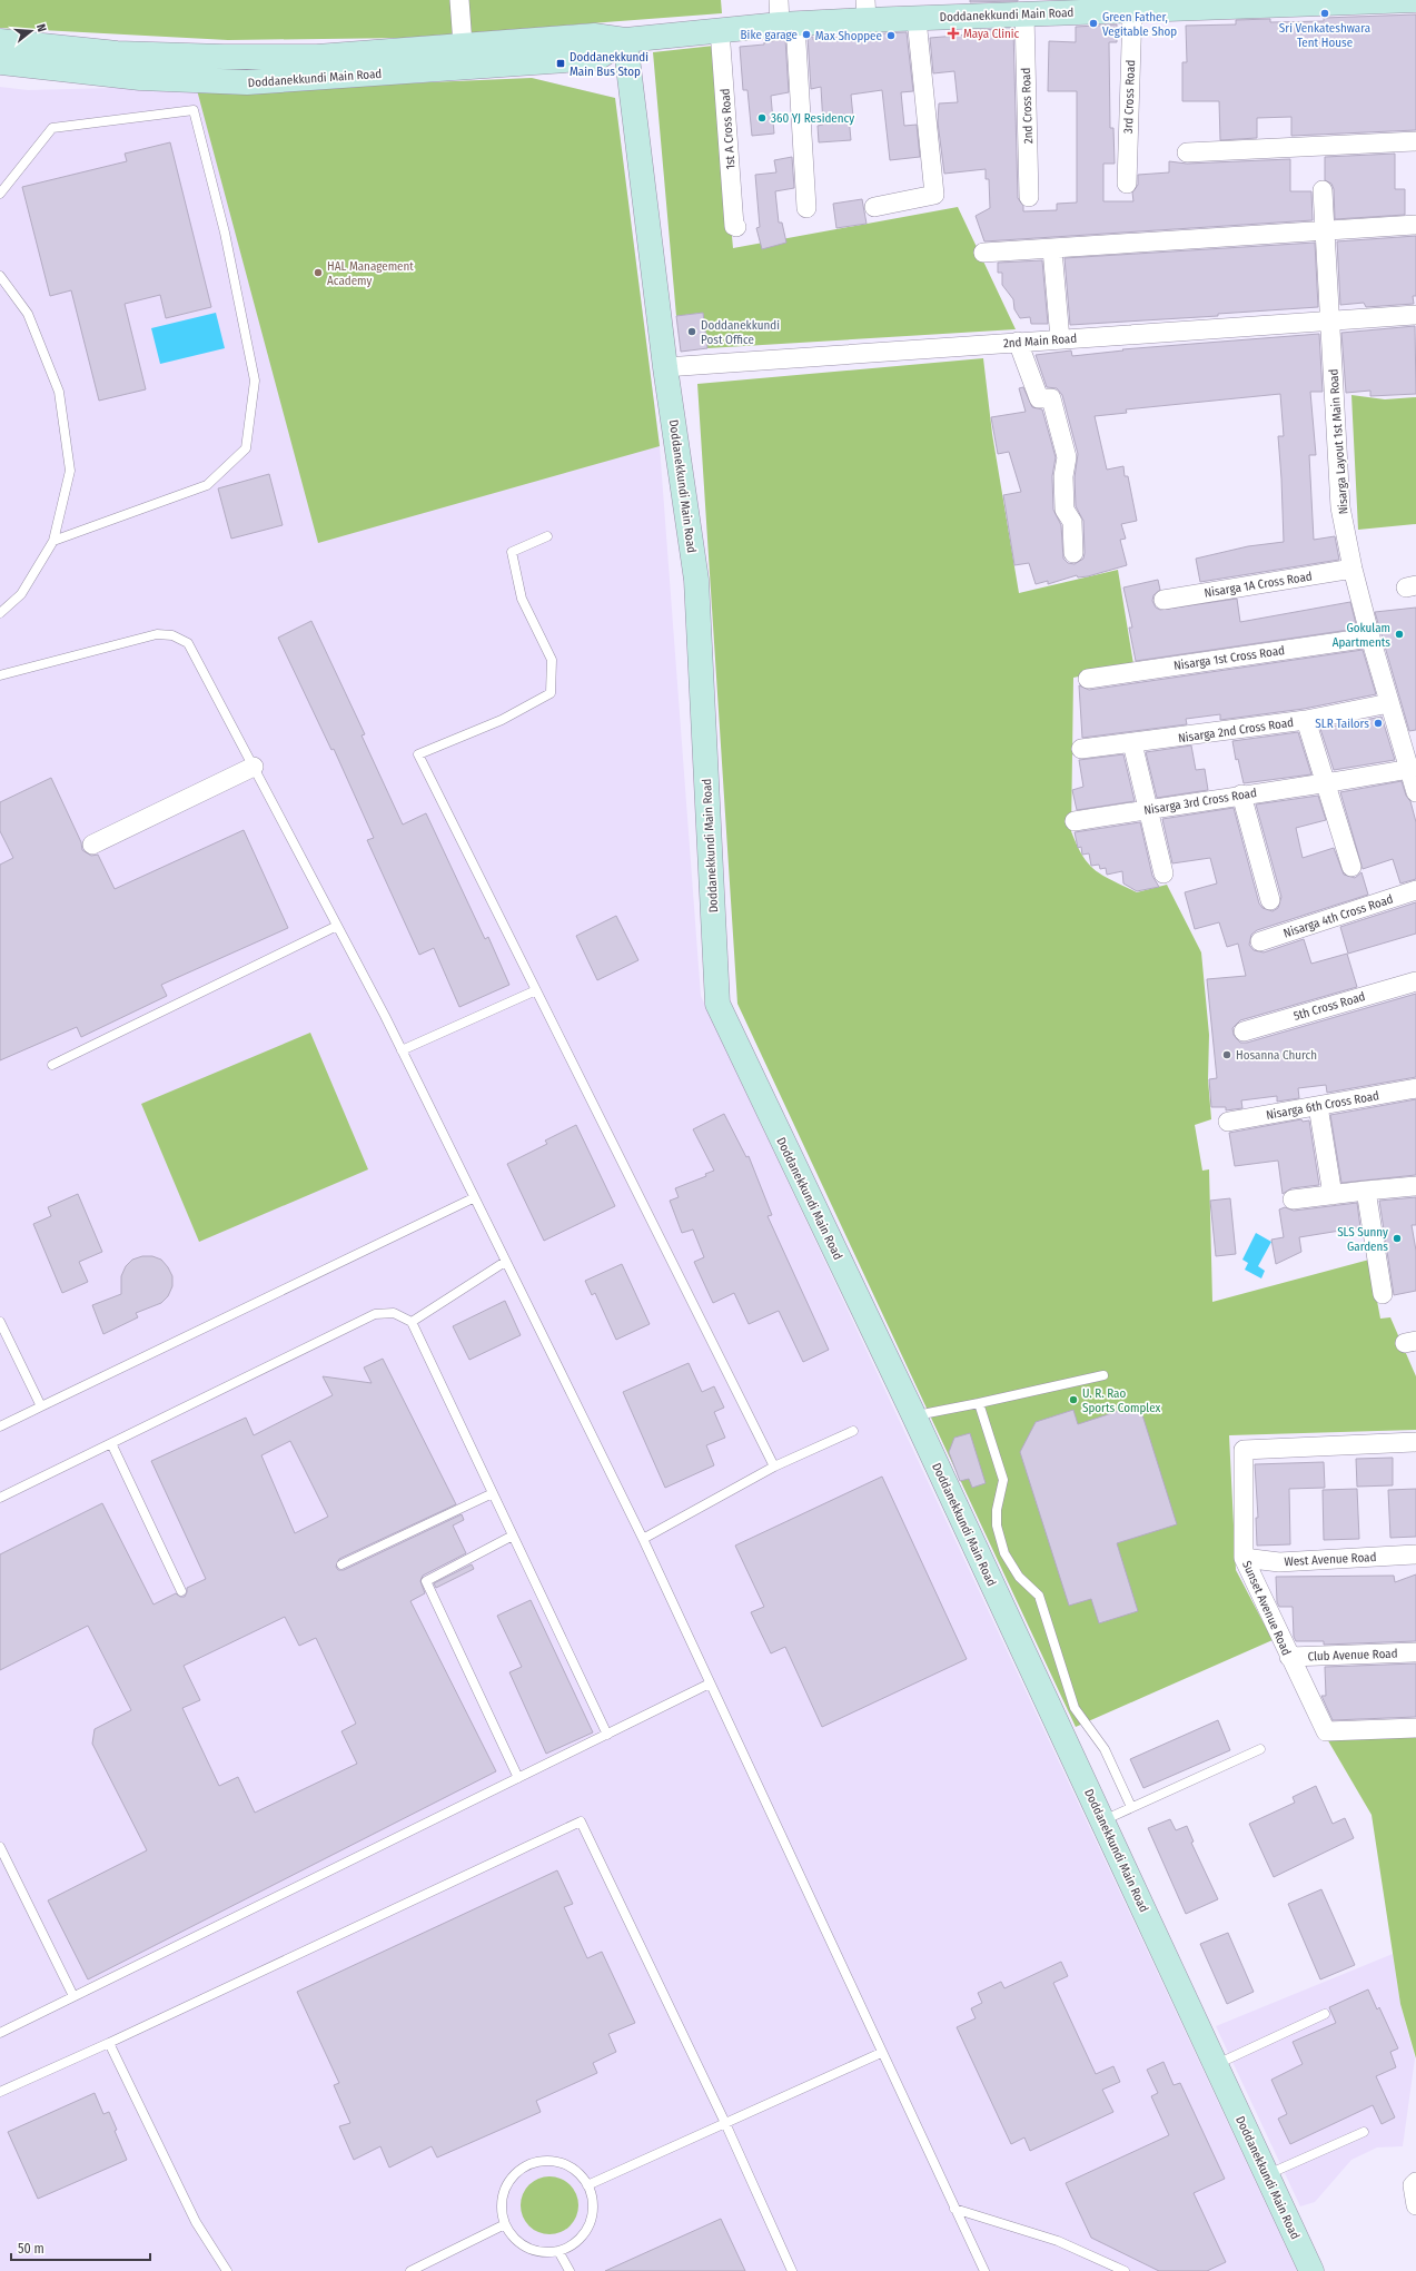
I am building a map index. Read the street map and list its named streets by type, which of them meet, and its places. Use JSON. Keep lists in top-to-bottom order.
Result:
{
  "streets": {
    "street": [
      "Doddanekkundi Main Road",
      "3rd Cross Road",
      "2nd Cross Road",
      "1st A Cross Road",
      "2nd Main Road",
      "Nisarga Layout 1st Main Road",
      "Nisarga 1A Cross Road",
      "Nisarga 1st Cross Road",
      "Nisarga 2nd Cross Road",
      "Nisarga 3rd Cross Road",
      "Nisarga 4th Cross Road",
      "5th Cross Road",
      "Nisarga 6th Cross Road",
      "West Avenue Road",
      "Sunset Avenue Road",
      "Club Avenue Road"
    ]
  },
  "crossings": [
    ["Doddanekkundi Main Road", "3rd Cross Road"],
    ["Doddanekkundi Main Road", "2nd Cross Road"],
    ["Doddanekkundi Main Road", "1st A Cross Road"],
    ["Doddanekkundi Main Road", "2nd Main Road"],
    ["2nd Main Road", "Nisarga Layout 1st Main Road"],
    ["Nisarga Layout 1st Main Road", "Nisarga 1A Cross Road"],
    ["Nisarga Layout 1st Main Road", "Nisarga 1st Cross Road"],
    ["Nisarga Layout 1st Main Road", "Nisarga 2nd Cross Road"],
    ["Nisarga Layout 1st Main Road", "Nisarga 3rd Cross Road"],
    ["West Avenue Road", "Sunset Avenue Road"],
    ["Sunset Avenue Road", "Club Avenue Road"]
  ],
  "places": {
    "other": [
      "Sri Venkateshwara Tent House",
      "Green Father, Vegitable Shop",
      "Bike garage",
      "Max Shoppee",
      "360 YJ Residency",
      "HAL Management Academy",
      "Doddanekkundi Post Office",
      "Gokulam Apartments",
      "SLR Tailors",
      "Hosanna Church",
      "SLS Sunny Gardens",
      "U. R. Rao Sports Complex"
    ],
    "health": ["Maya Clinic"],
    "transit": ["Doddanekkundi Main Bus Stop"]
  },
  "scale_bar": "50 m",
  "north": "right"
}
